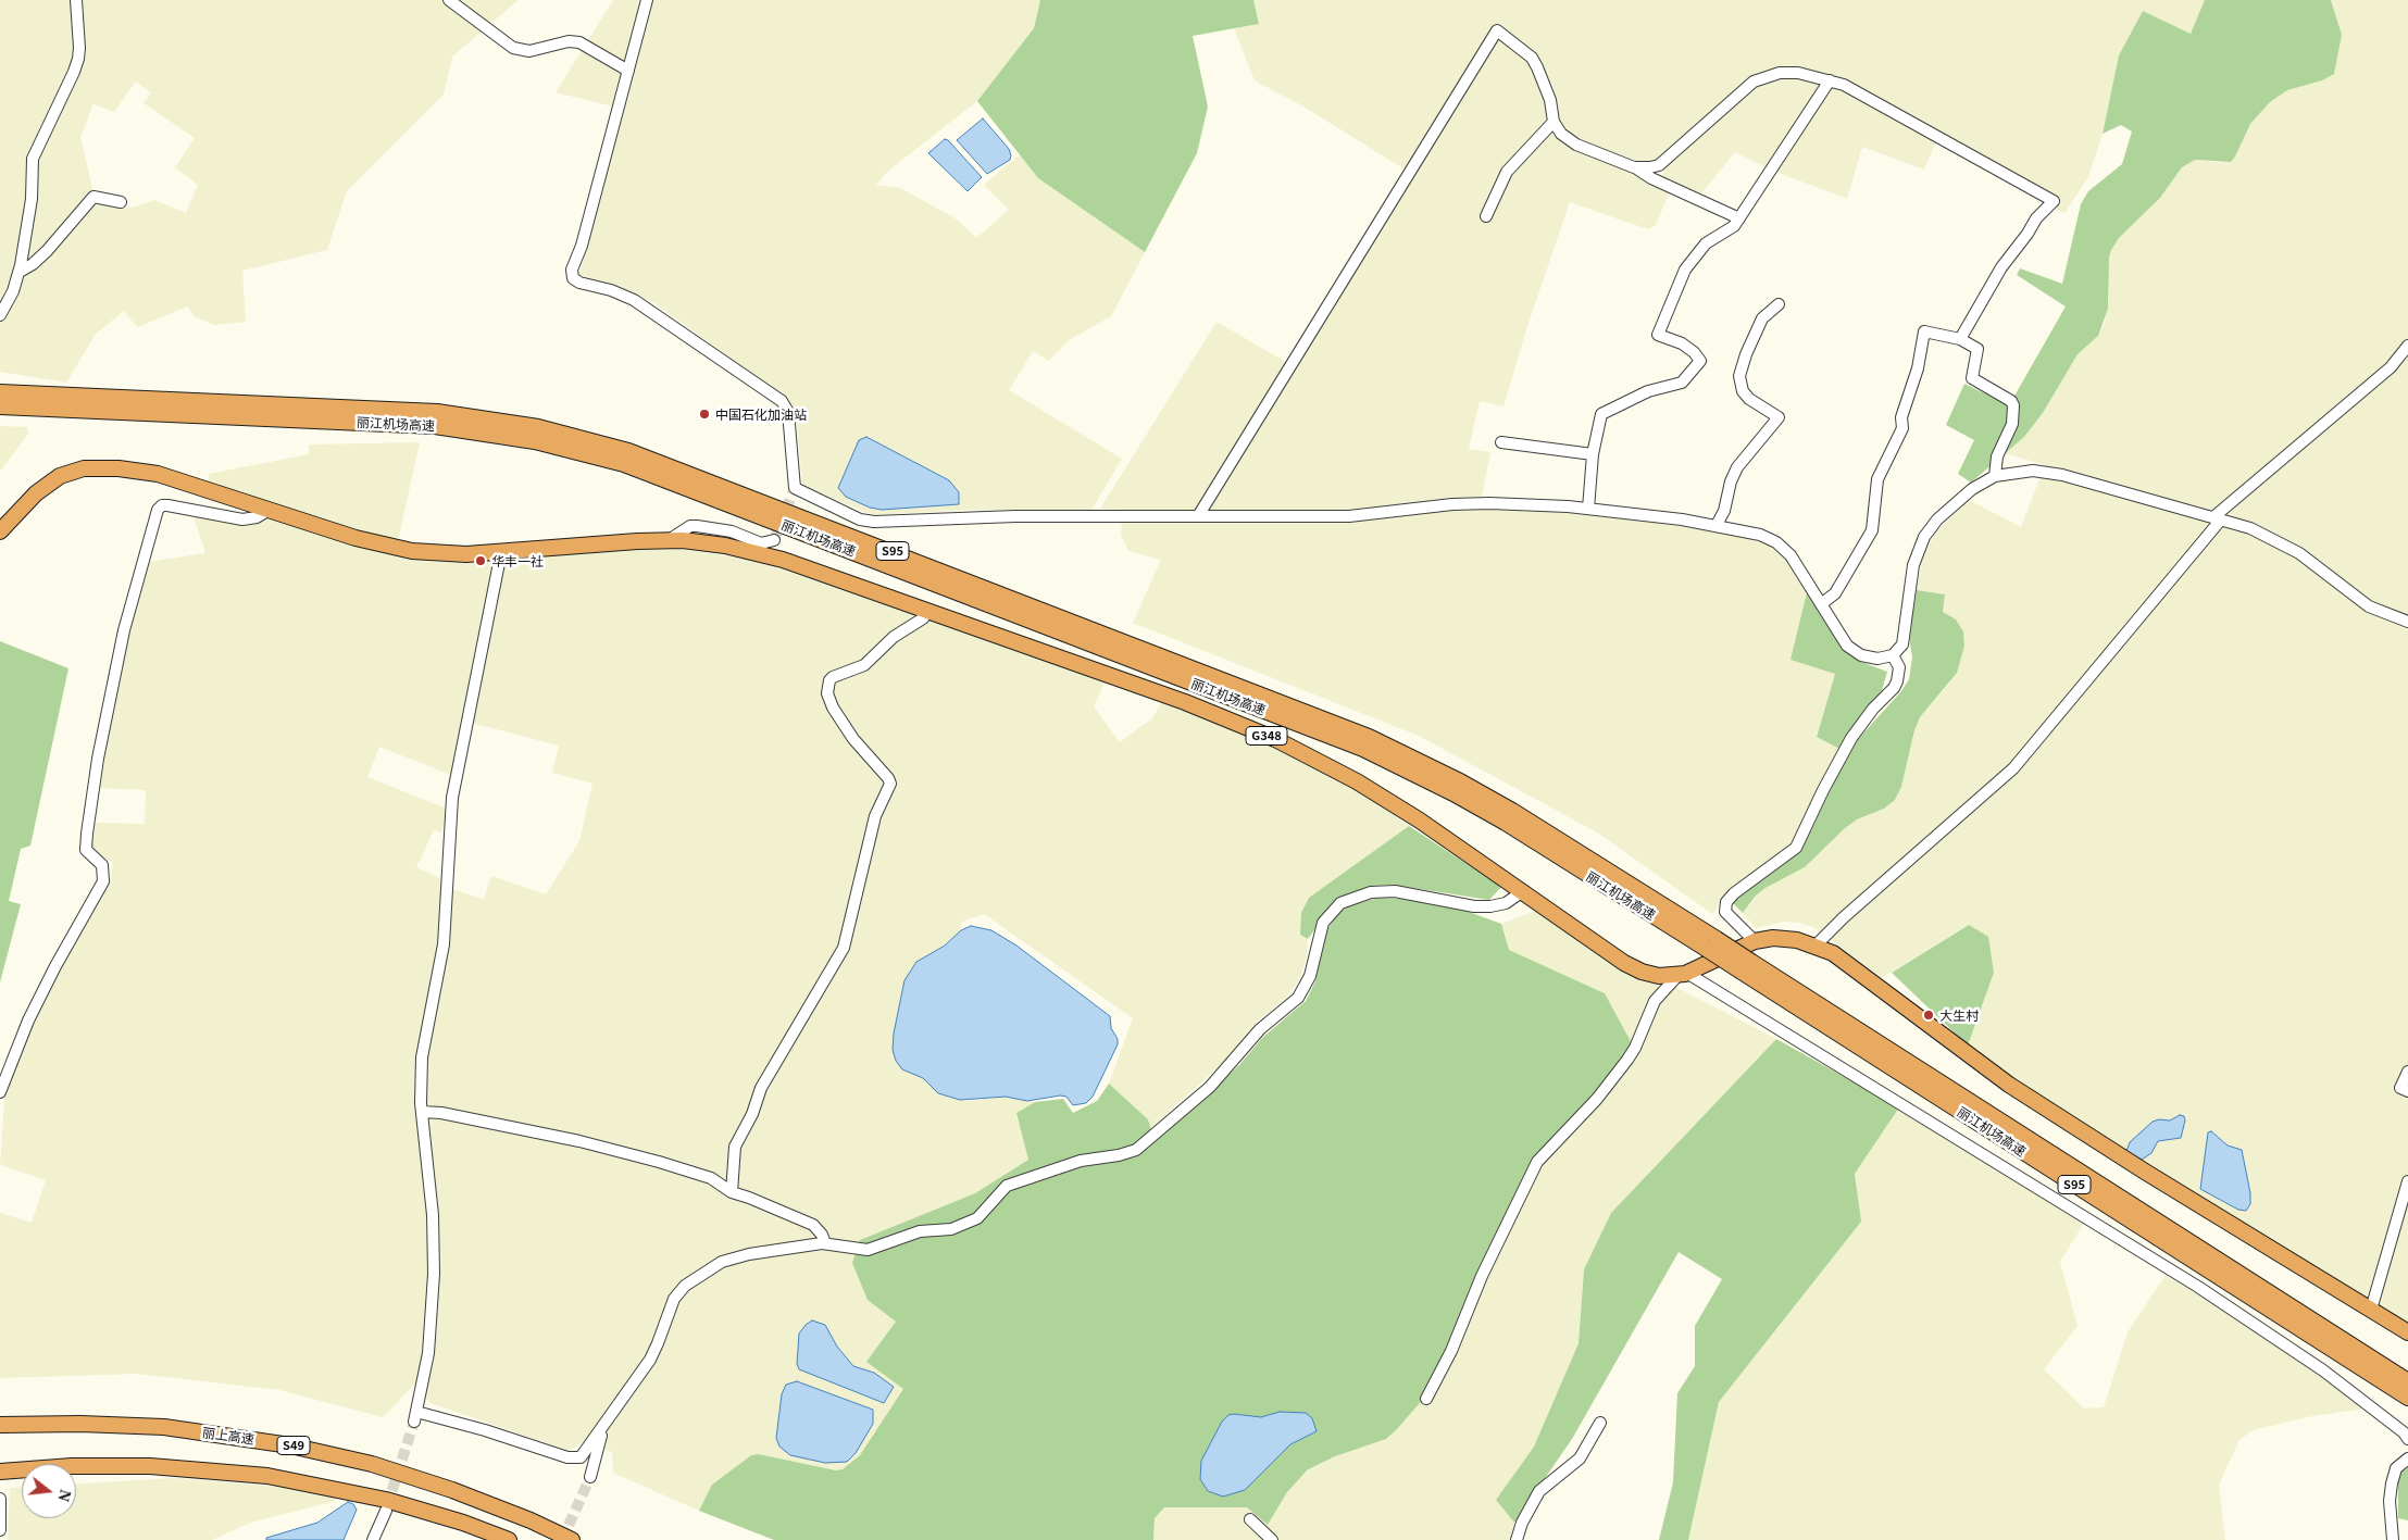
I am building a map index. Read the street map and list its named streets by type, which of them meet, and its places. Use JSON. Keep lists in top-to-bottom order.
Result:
{
  "streets": {
    "highway": [
      "丽江机场高速",
      "S95",
      "G348",
      "丽上高速",
      "S49"
    ]
  },
  "places": ["中国石化加油站", "华丰一社", "大生村"],
  "north": "right"
}
